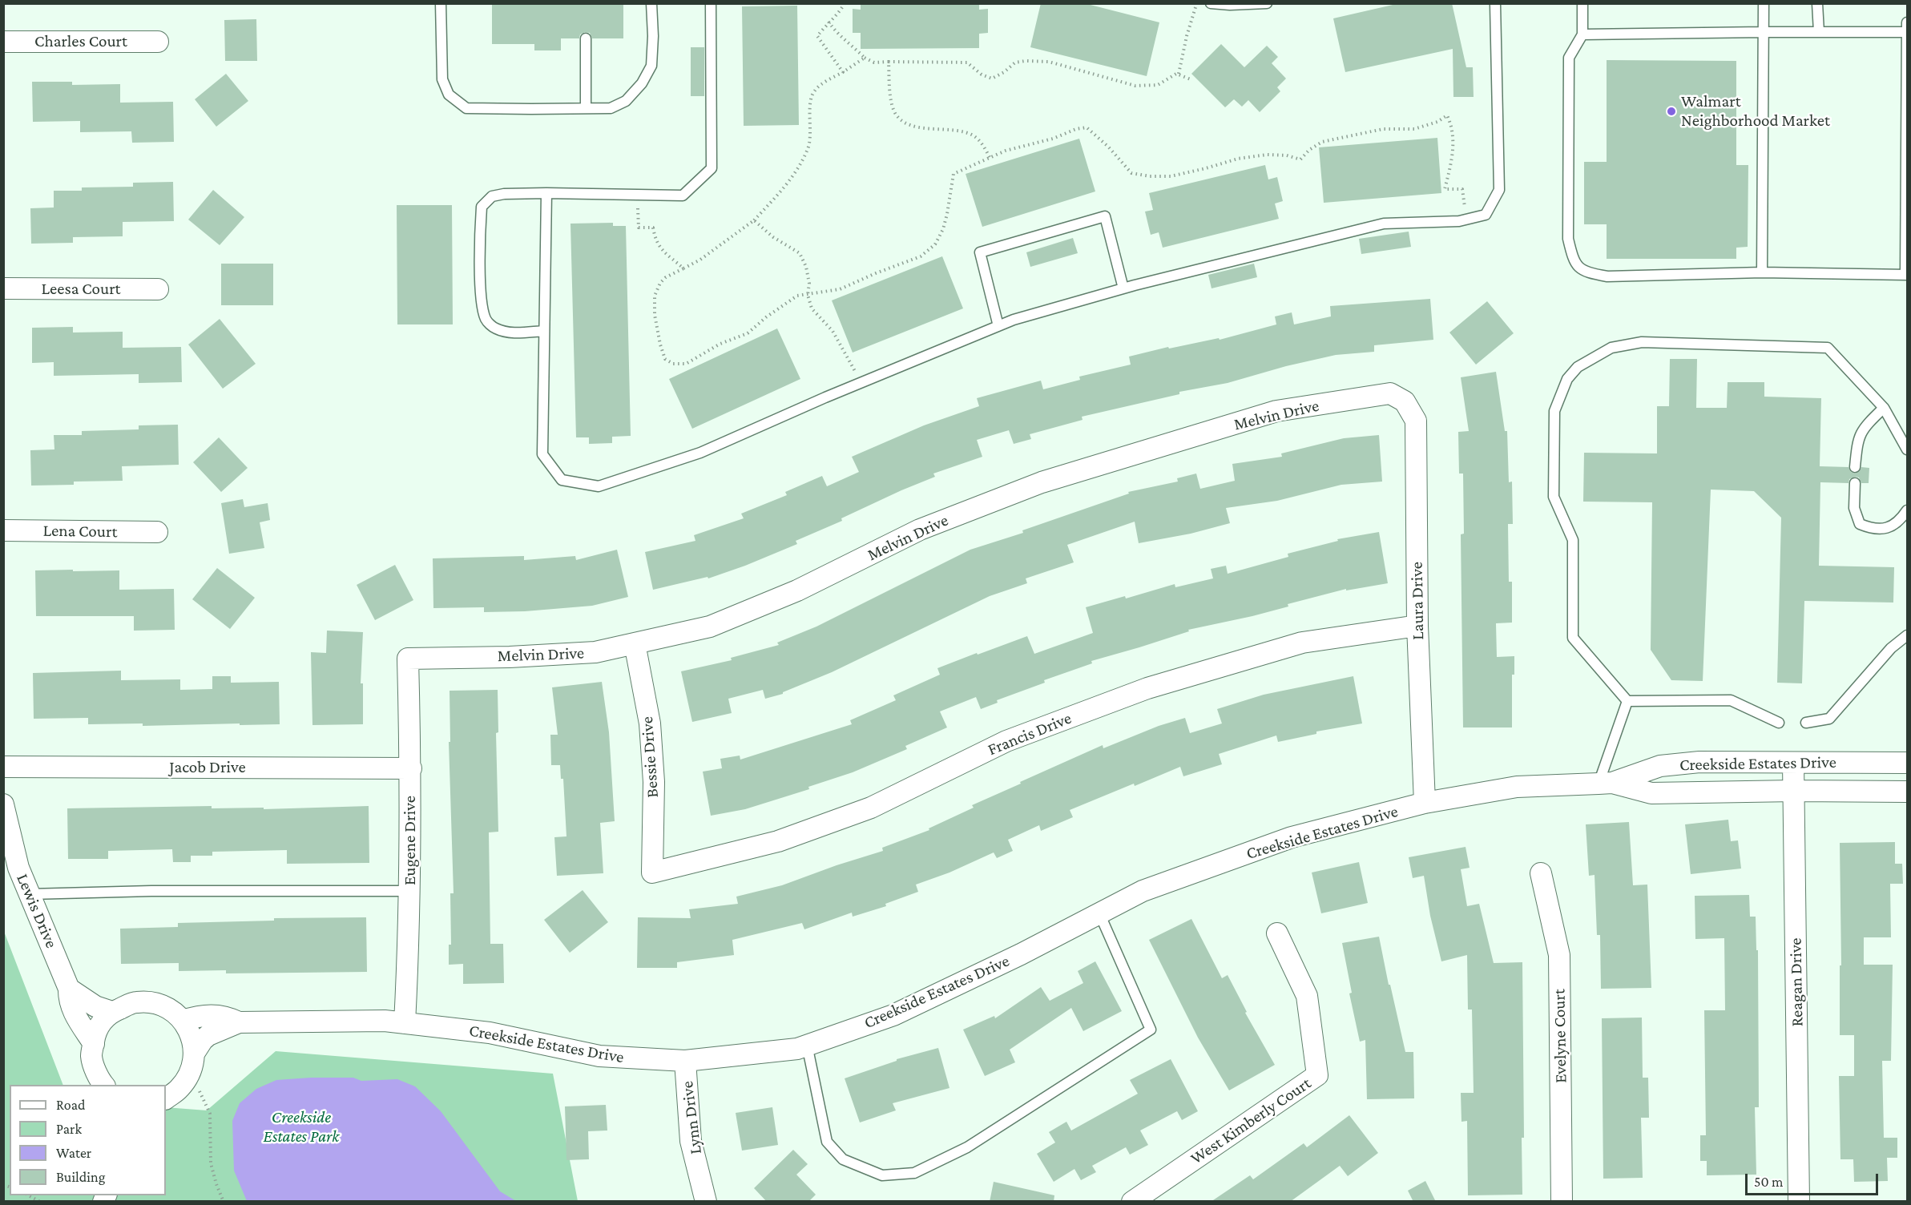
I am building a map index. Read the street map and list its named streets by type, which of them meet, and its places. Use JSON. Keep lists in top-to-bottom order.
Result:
{
  "streets": {
    "street": [
      "Charles Court",
      "Leesa Court",
      "Melvin Drive",
      "Lena Court",
      "Laura Drive",
      "Francis Drive",
      "Bessie Drive",
      "Creekside Estates Drive",
      "Jacob Drive",
      "Eugene Drive",
      "Lewis Drive",
      "Reagan Drive",
      "Evelyne Court",
      "Lynn Drive",
      "West Kimberly Court"
    ]
  },
  "crossings": [
    ["Melvin Drive", "Laura Drive"],
    ["Melvin Drive", "Bessie Drive"],
    ["Melvin Drive", "Eugene Drive"],
    ["Laura Drive", "Francis Drive"],
    ["Laura Drive", "Creekside Estates Drive"],
    ["Francis Drive", "Bessie Drive"],
    ["Creekside Estates Drive", "Eugene Drive"],
    ["Creekside Estates Drive", "Reagan Drive"],
    ["Creekside Estates Drive", "Lynn Drive"],
    ["Jacob Drive", "Eugene Drive"]
  ],
  "parks": ["Creekside Estates Park"],
  "places": ["Walmart Neighborhood Market"],
  "legend": [
    "Road",
    "Park",
    "Water",
    "Building"
  ],
  "scale_bar": "50 m"
}
